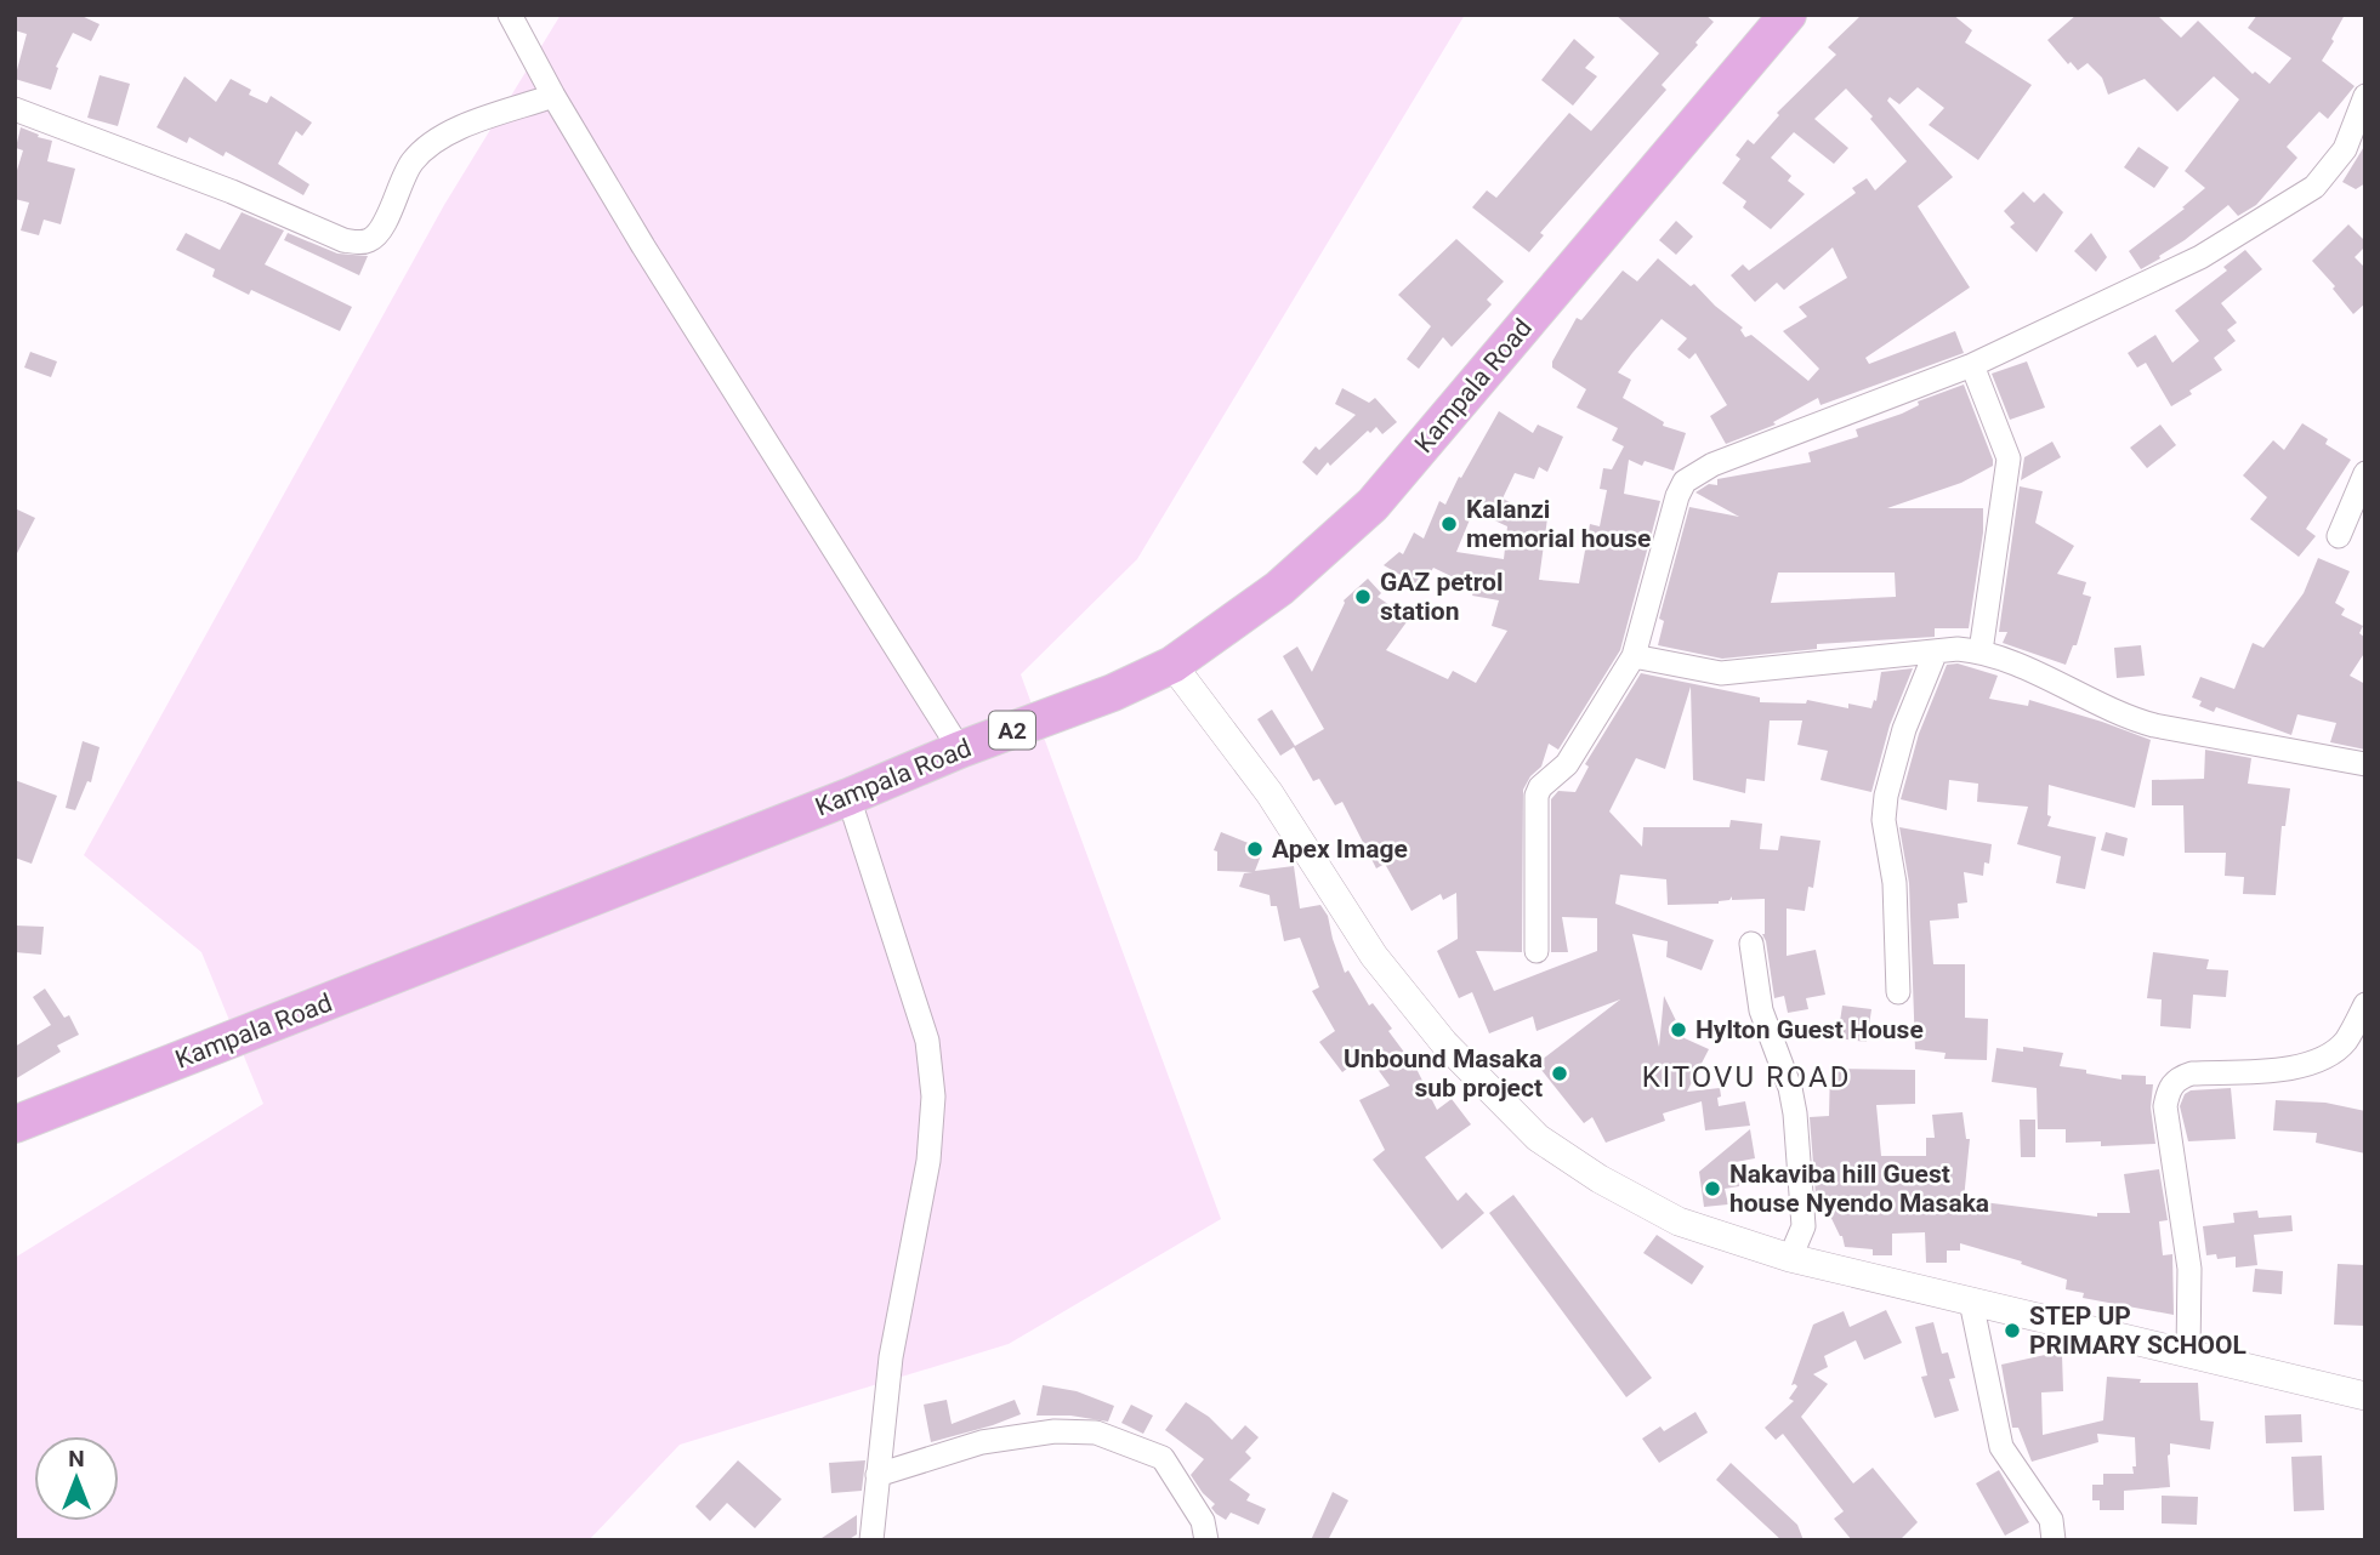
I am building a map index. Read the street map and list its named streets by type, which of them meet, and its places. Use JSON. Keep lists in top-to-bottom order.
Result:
{
  "streets": {
    "main road": ["Kampala Road", "A2"]
  },
  "districts": ["KITOVU ROAD"],
  "places": [
    "Kalanzi memorial house",
    "GAZ petrol station",
    "Apex Image",
    "Hylton Guest House",
    "Unbound Masaka sub project",
    "Nakaviba hill Guest house Nyendo Masaka",
    "STEP UP PRIMARY SCHOOL"
  ],
  "north": "top"
}
